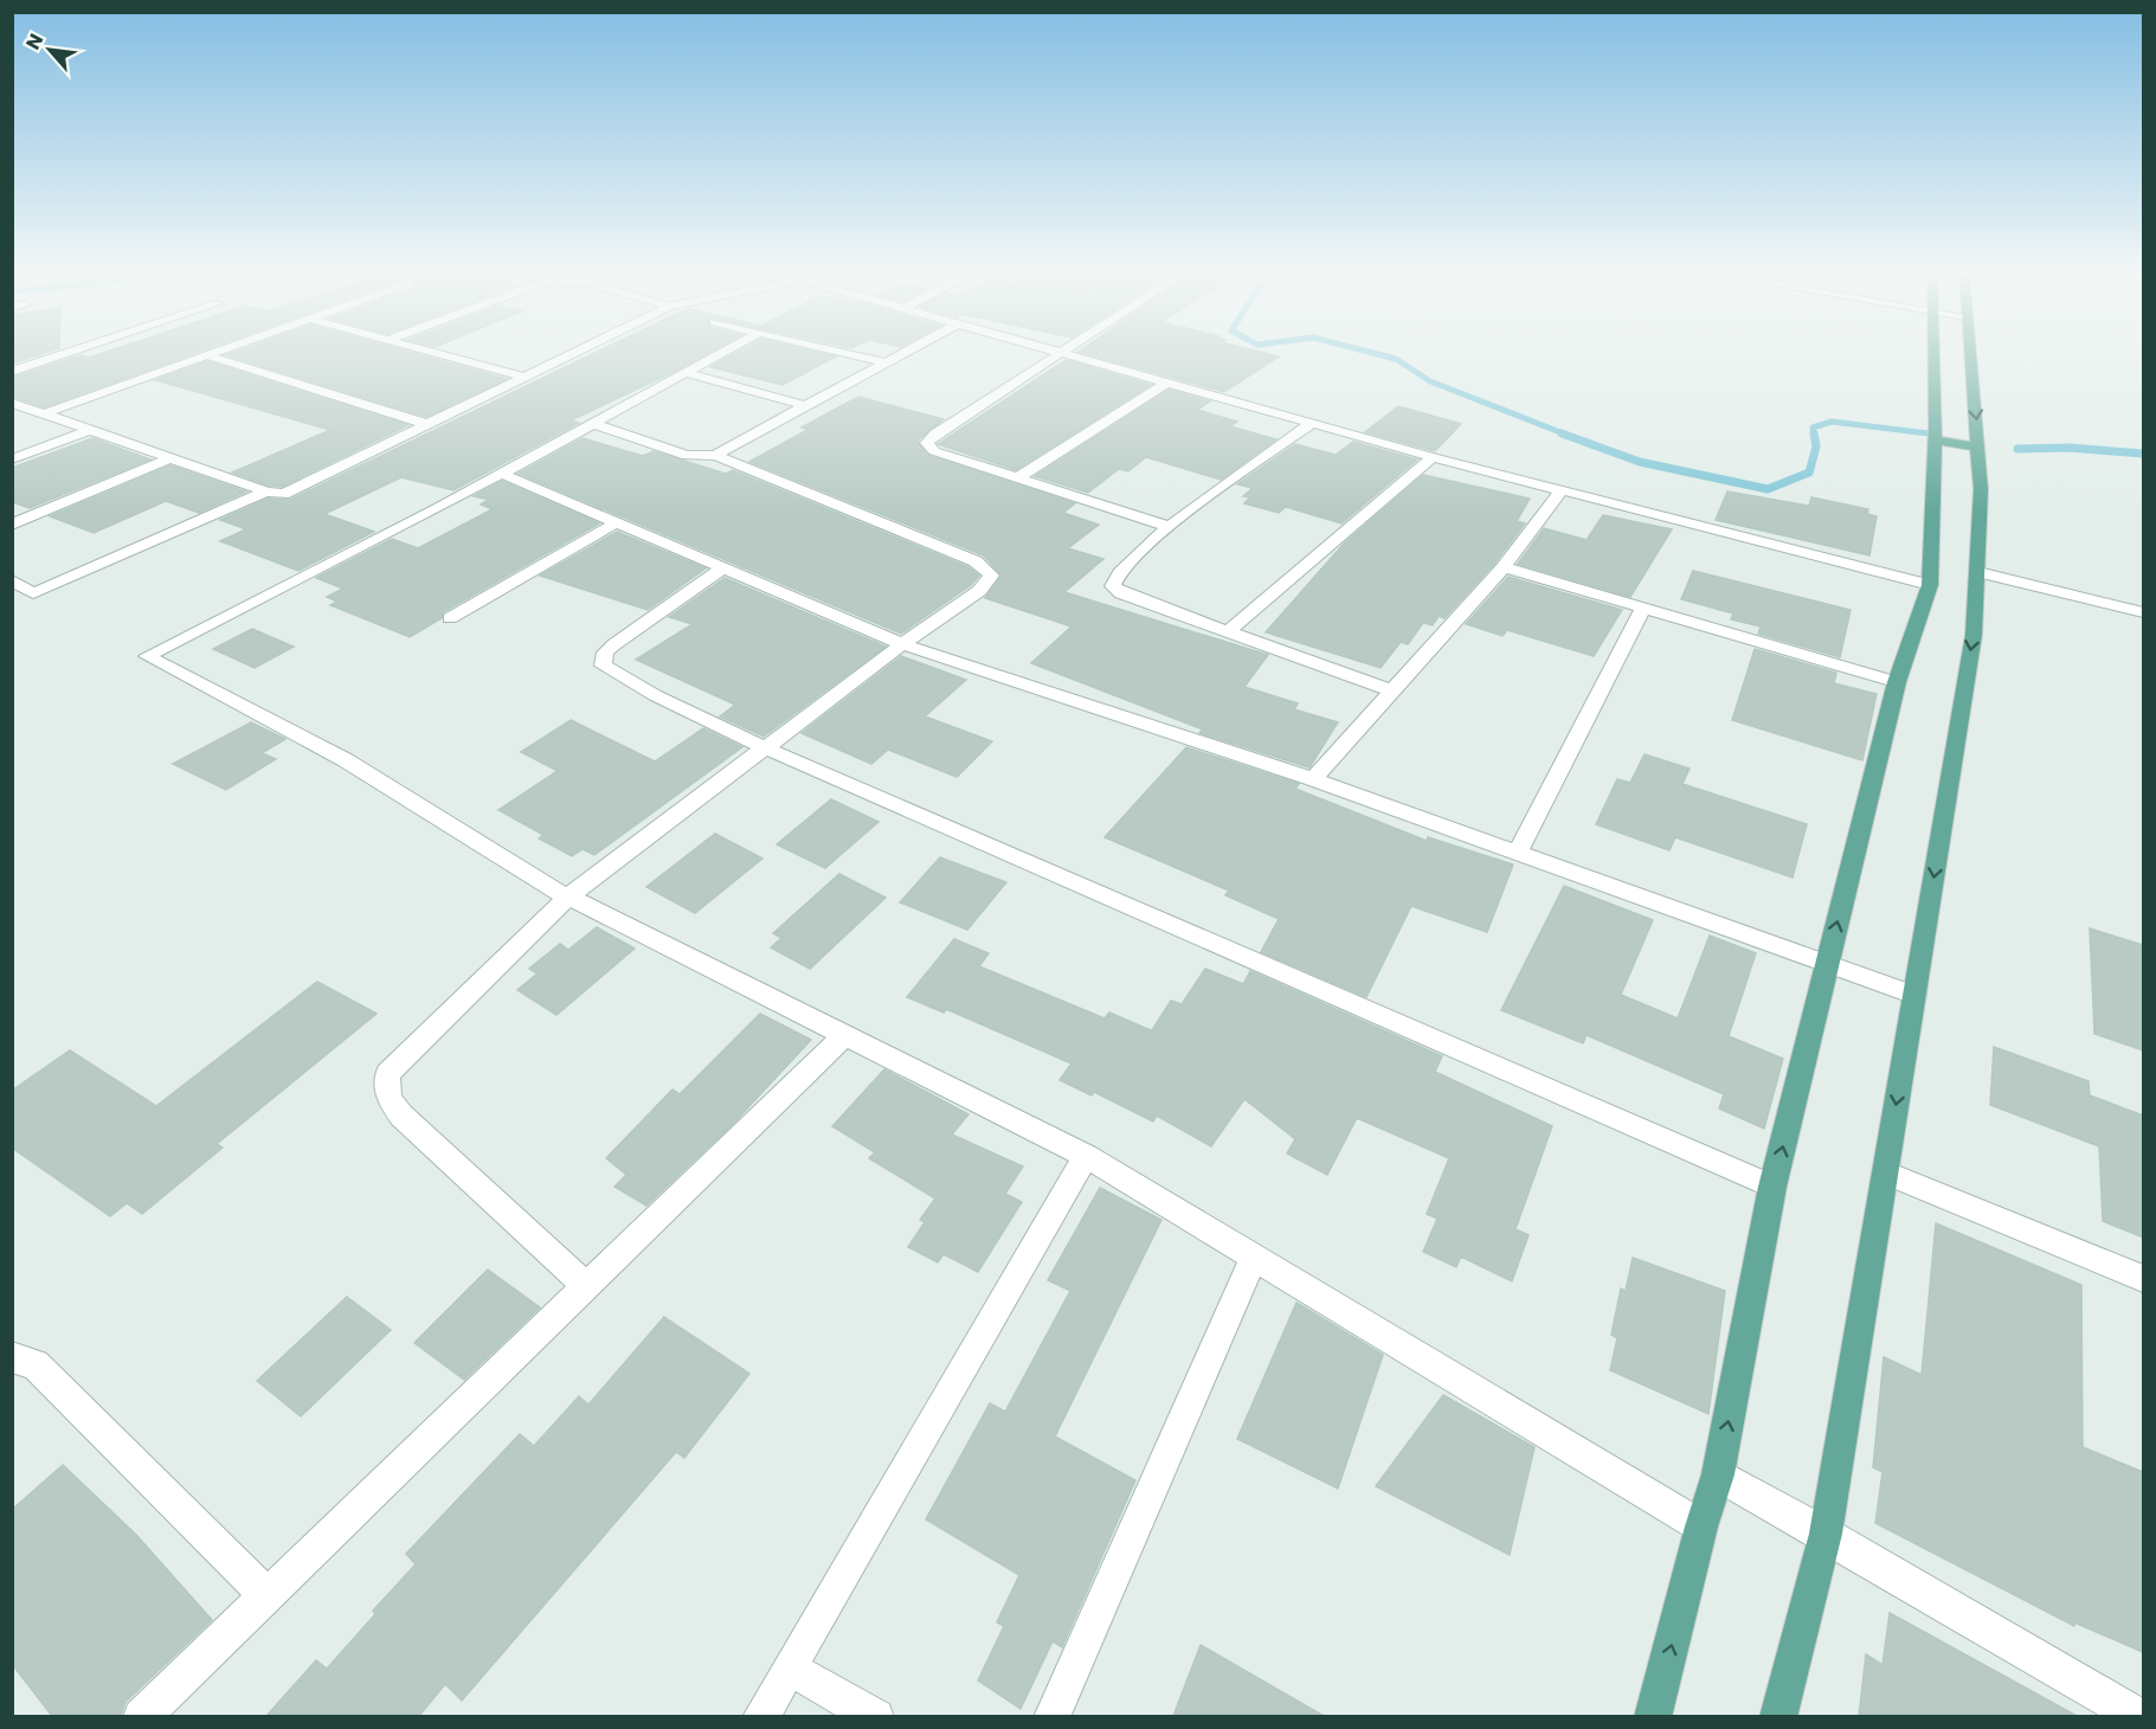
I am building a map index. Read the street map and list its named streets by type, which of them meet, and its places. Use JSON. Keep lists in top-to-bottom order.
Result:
{
  "north": "top left"
}
